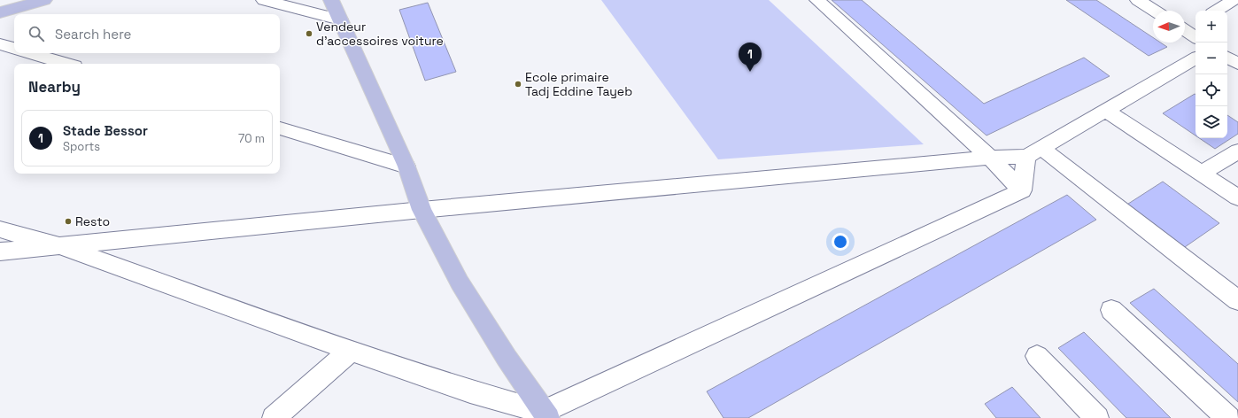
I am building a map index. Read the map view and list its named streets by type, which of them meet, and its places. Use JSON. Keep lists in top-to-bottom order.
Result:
{
  "places": ["Vendeur d'accessoires voiture", "Ecole primaire Tadj Eddine Tayeb", "Resto"],
  "north": "left",
  "page": {
    "map_buttons": ["+", "−"],
    "search": "Search here",
    "pins": "1",
    "heading": "Nearby",
    "list": [
      {
        "mark": "1",
        "name": "Stade Bessor",
        "note": "Sports",
        "value": "70 m"
      }
    ]
  }
}
